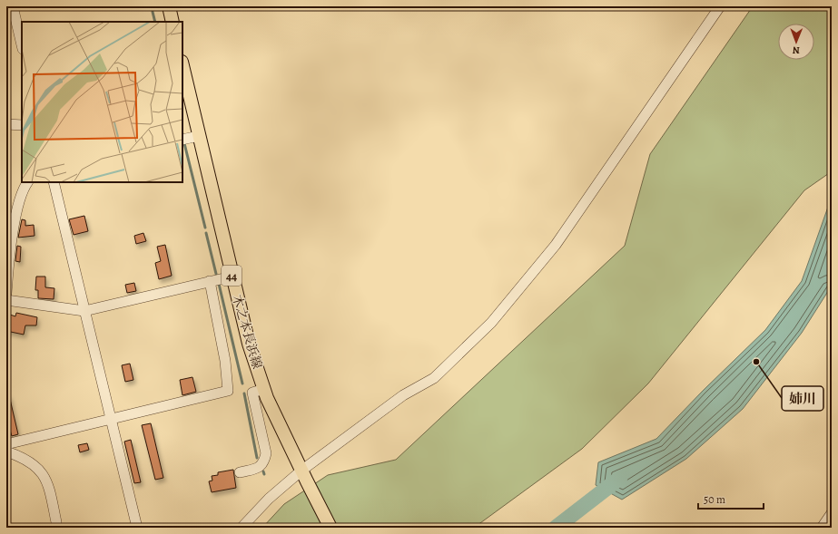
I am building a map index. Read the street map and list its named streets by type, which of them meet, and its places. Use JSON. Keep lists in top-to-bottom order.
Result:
{
  "streets": {
    "main road": ["44", "木之本長浜線"]
  },
  "places": ["姉川"],
  "scale_bar": "50 m",
  "north": "bottom"
}
